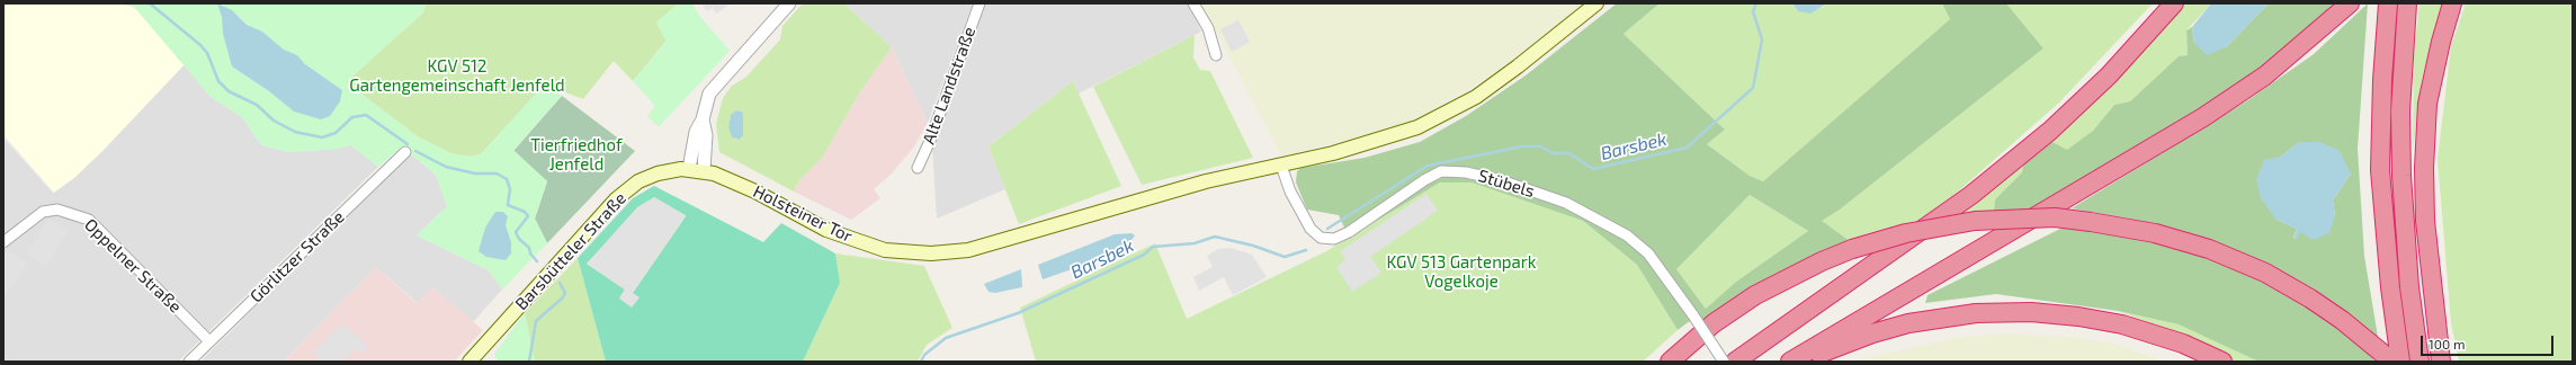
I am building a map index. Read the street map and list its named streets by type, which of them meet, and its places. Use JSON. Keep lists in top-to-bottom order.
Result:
{
  "streets": {
    "main road": ["Holsteiner Tor", "Barsbütteler Straße"],
    "street": [
      "Alte Landstraße",
      "Stübels",
      "Görlitzer Straße",
      "Oppelner Straße"
    ]
  },
  "crossings": [
    ["Stübels", "Holsteiner Tor"],
    ["Holsteiner Tor", "Barsbütteler Straße"],
    ["Görlitzer Straße", "Oppelner Straße"]
  ],
  "water": ["Barsbek"],
  "parks": ["KGV 512 Gartengemeinschaft Jenfeld", "Tierfriedhof Jenfeld", "KGV 513 Gartenpark Vogelkoje"],
  "scale_bar": "100 m"
}
